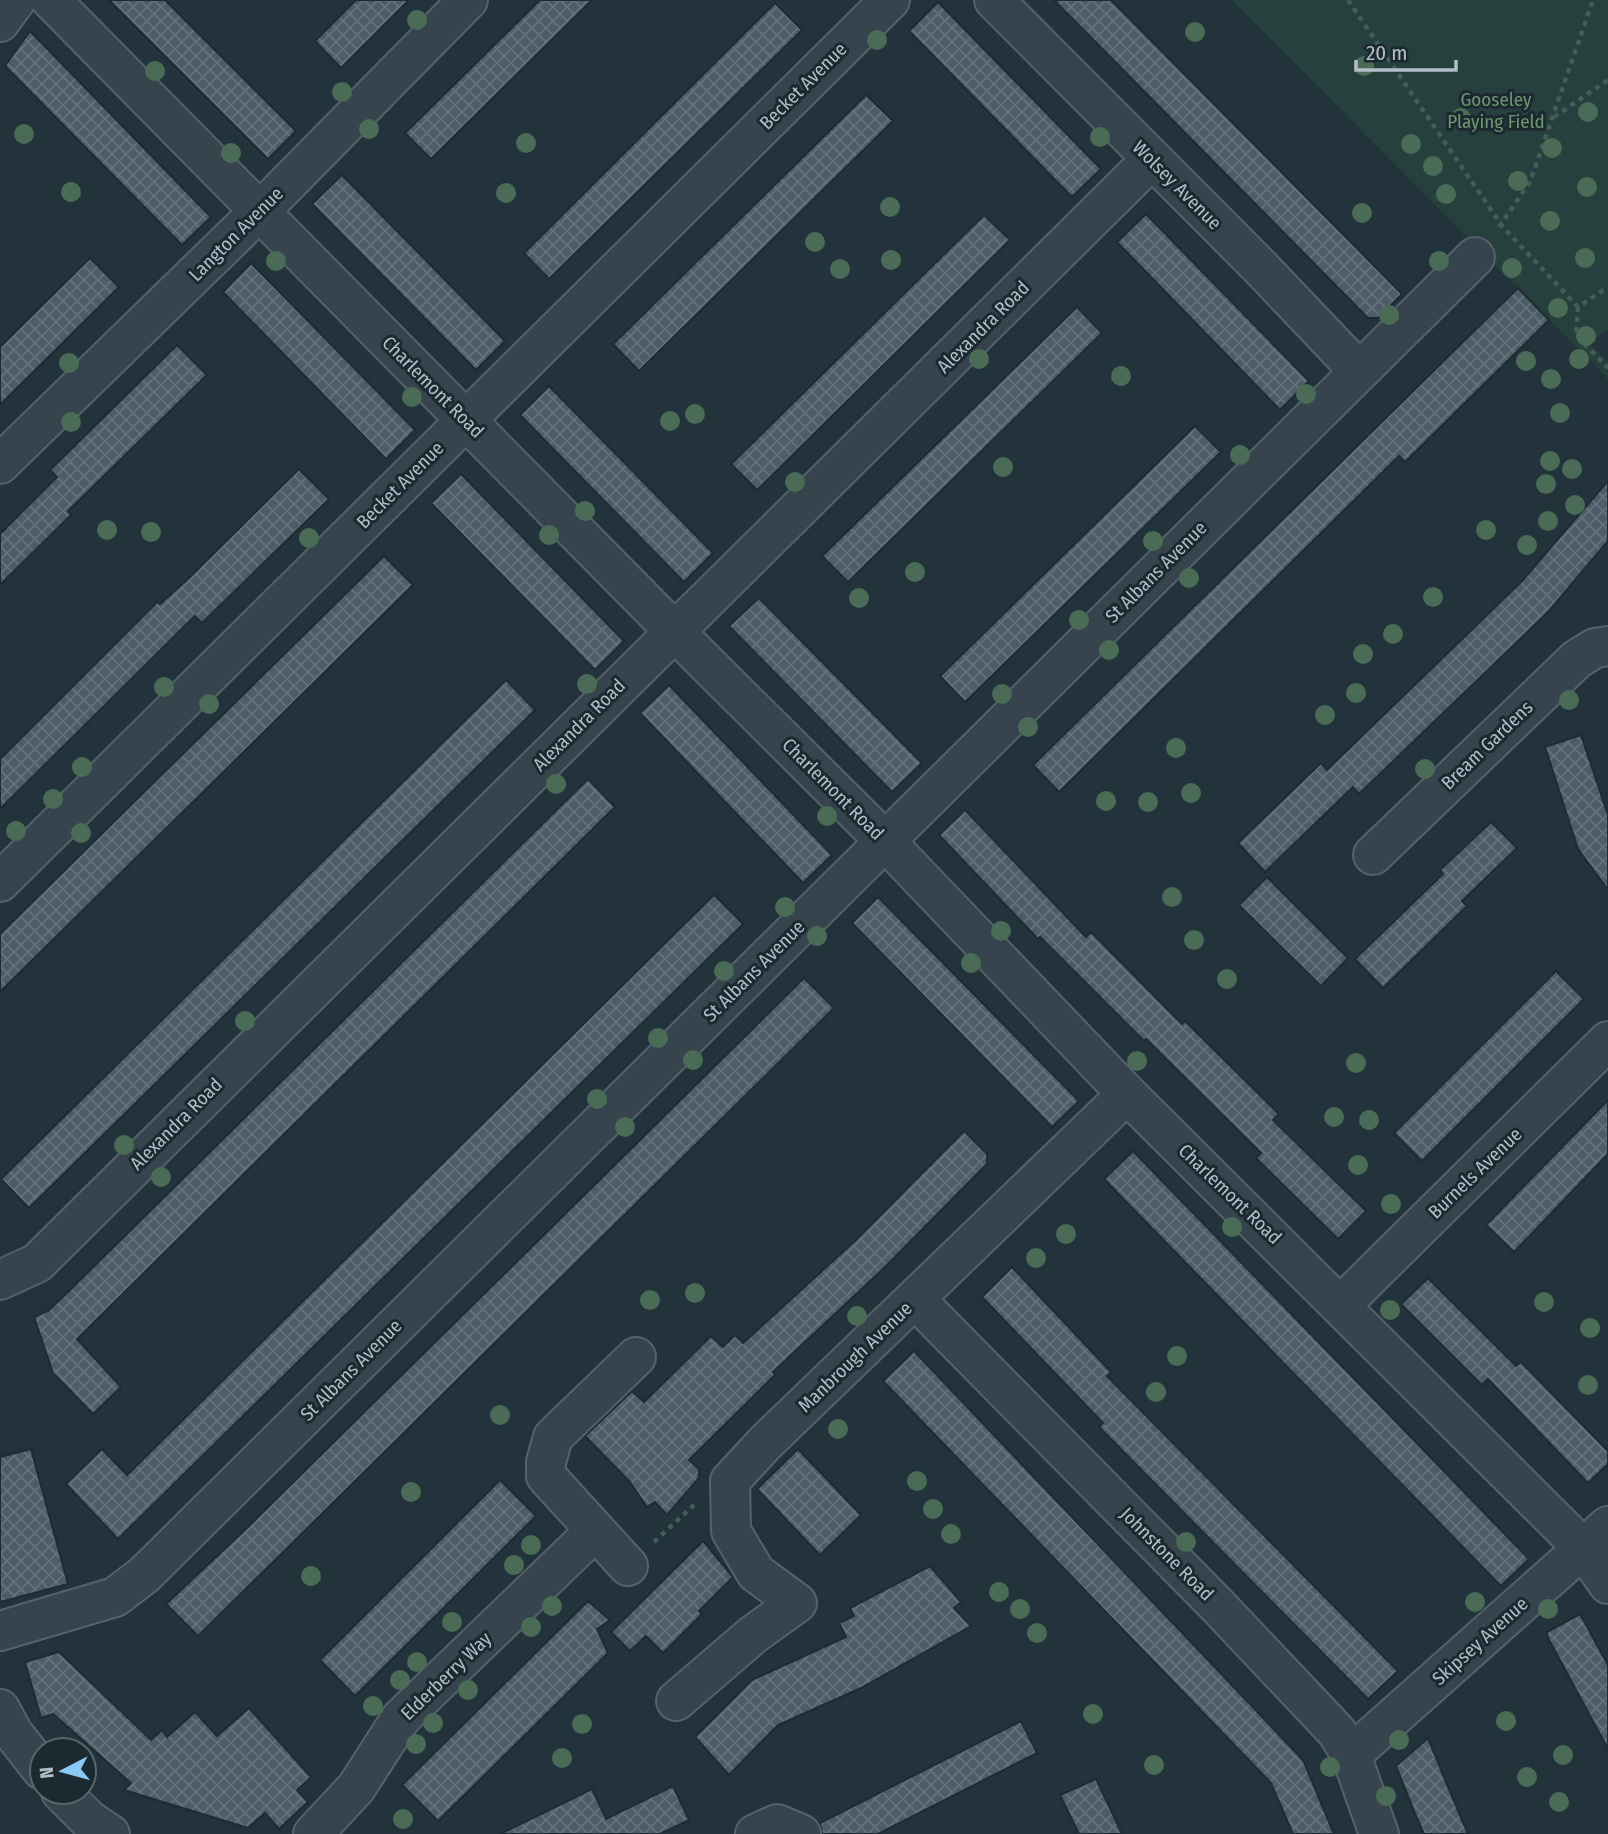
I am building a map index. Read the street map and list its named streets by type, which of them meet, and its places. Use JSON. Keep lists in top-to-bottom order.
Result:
{
  "streets": {
    "street": [
      "Becket Avenue",
      "Wolsey Avenue",
      "Langton Avenue",
      "Alexandra Road",
      "Charlemont Road",
      "St Albans Avenue",
      "Bream Gardens",
      "Burnels Avenue",
      "Manbrough Avenue",
      "Johnstone Road",
      "Skipsey Avenue",
      "Elderberry Way"
    ]
  },
  "crossings": [
    ["Becket Avenue", "Charlemont Road"],
    ["Wolsey Avenue", "Alexandra Road"],
    ["Wolsey Avenue", "St Albans Avenue"],
    ["Langton Avenue", "Charlemont Road"],
    ["Alexandra Road", "Charlemont Road"],
    ["Charlemont Road", "St Albans Avenue"],
    ["Charlemont Road", "Burnels Avenue"],
    ["Charlemont Road", "Manbrough Avenue"],
    ["Charlemont Road", "Skipsey Avenue"],
    ["Manbrough Avenue", "Johnstone Road"],
    ["Johnstone Road", "Skipsey Avenue"]
  ],
  "parks": ["Gooseley Playing Field"],
  "scale_bar": "20 m",
  "north": "left"
}
